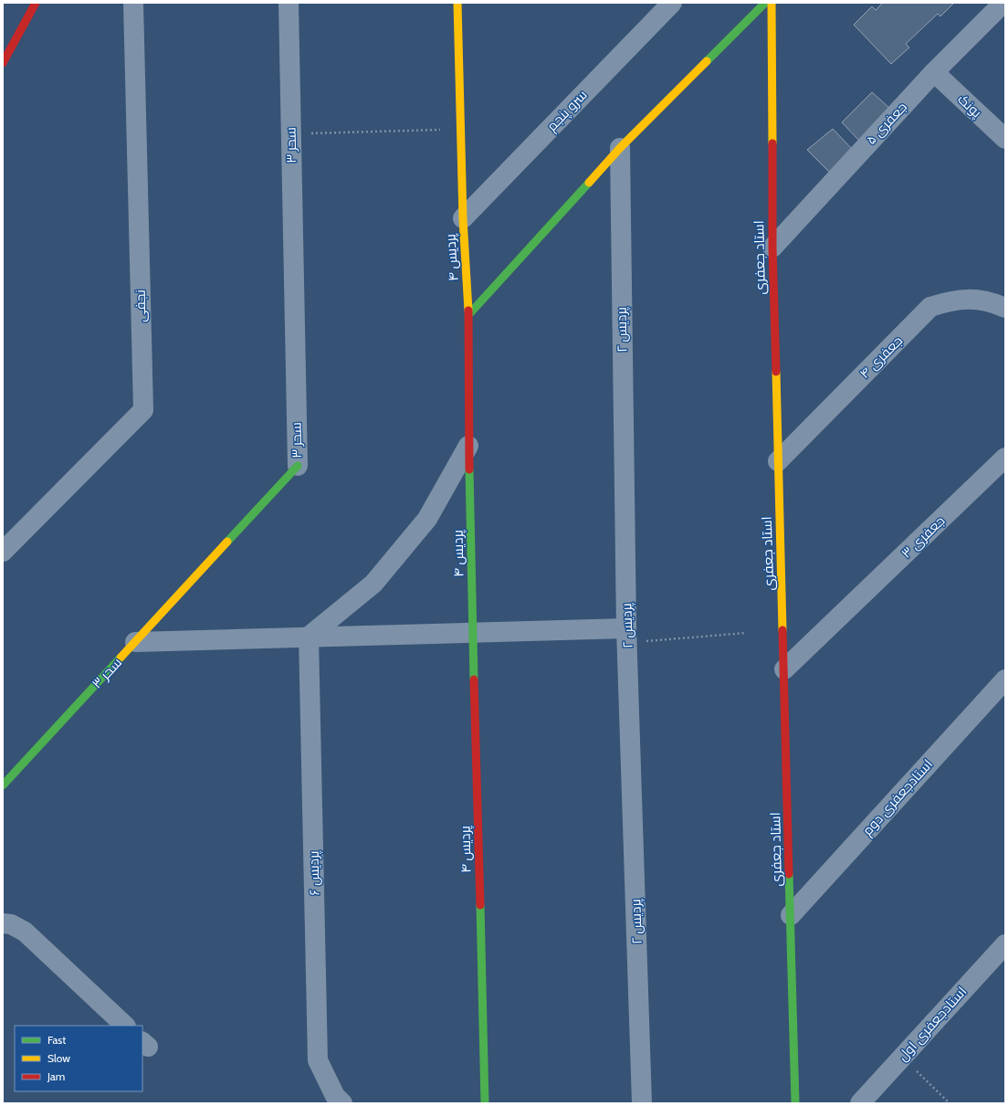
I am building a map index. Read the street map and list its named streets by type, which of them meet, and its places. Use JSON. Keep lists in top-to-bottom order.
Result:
{
  "streets": {
    "street": [
      "پونک",
      "سرو پنجم",
      "جعفری ۵",
      "سحر ۳",
      "پردیس ۴",
      "استاد جعفری",
      "نجفی",
      "پردیس ۲",
      "جعفری ۴",
      "جعفری ۳",
      "استادجعفری دوم",
      "پردیس ۶",
      "استادجعفری اول"
    ]
  },
  "crossings": [
    ["پونک", "جعفری ۵"],
    ["سرو پنجم", "پردیس ۴"],
    ["جعفری ۵", "استاد جعفری"],
    ["استاد جعفری", "جعفری ۴"],
    ["استاد جعفری", "جعفری ۳"],
    ["استاد جعفری", "استادجعفری دوم"]
  ],
  "legend": ["Fast", "Slow", "Jam"]
}
